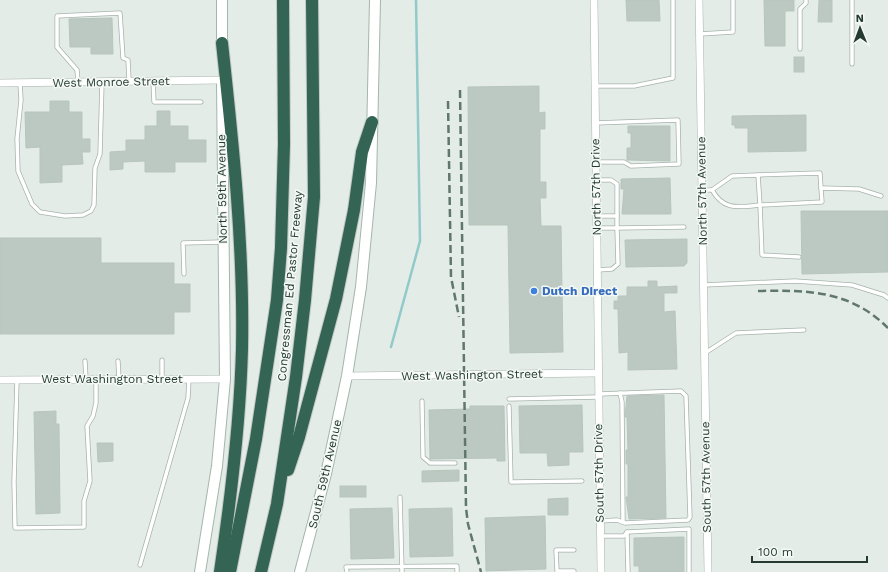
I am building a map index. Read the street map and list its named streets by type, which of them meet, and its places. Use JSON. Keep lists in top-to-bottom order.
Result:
{
  "streets": {
    "highway": ["Congressman Ed Pastor Freeway"],
    "main road": ["North 59th Avenue", "South 59th Avenue"],
    "street": [
      "West Monroe Street",
      "North 57th Drive",
      "North 57th Avenue",
      "West Washington Street",
      "South 57th Drive",
      "South 57th Avenue"
    ]
  },
  "crossings": [
    ["West Monroe Street", "North 59th Avenue"],
    ["North 57th Drive", "West Washington Street"],
    ["North 57th Drive", "South 57th Drive"],
    ["North 59th Avenue", "West Washington Street"],
    ["North 57th Avenue", "South 57th Avenue"],
    ["West Washington Street", "South 57th Drive"],
    ["West Washington Street", "South 59th Avenue"]
  ],
  "places": ["Dutch Direct"],
  "scale_bar": "100 m",
  "north": "top"
}
